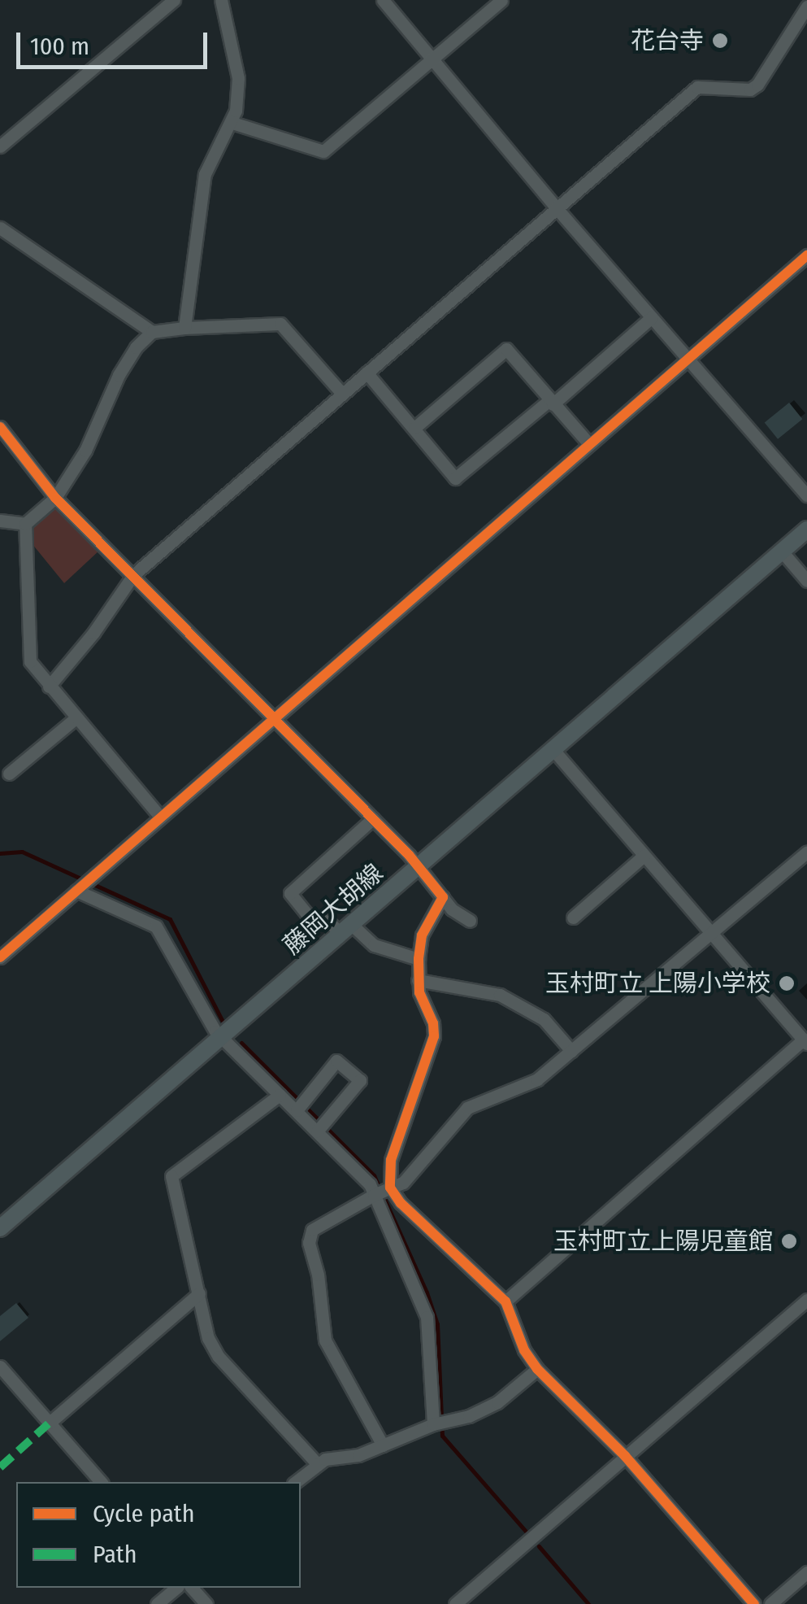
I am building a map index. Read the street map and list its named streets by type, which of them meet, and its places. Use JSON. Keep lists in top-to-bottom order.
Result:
{
  "streets": {
    "main road": ["藤岡大胡線"]
  },
  "places": ["花台寺", "玉村町立 上陽小学校", "玉村町立上陽児童館"],
  "legend": ["Cycle path", "Path"],
  "scale_bar": "100 m"
}
